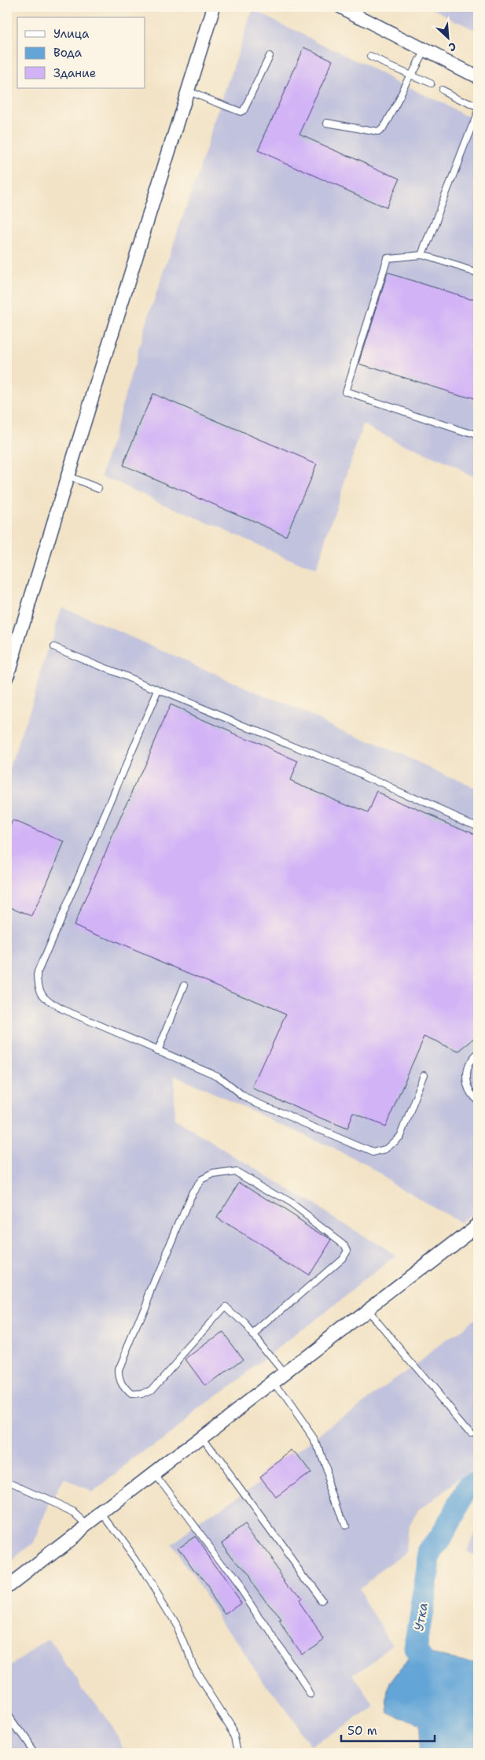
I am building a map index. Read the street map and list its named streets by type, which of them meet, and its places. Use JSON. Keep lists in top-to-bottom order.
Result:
{
  "water": ["Утка"],
  "legend": ["Улица", "Вода", "Здание"],
  "scale_bar": "50 m",
  "north": "bottom right"
}
